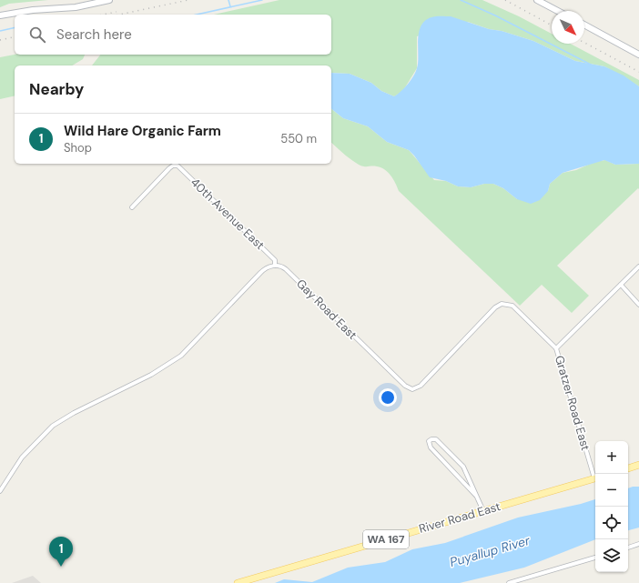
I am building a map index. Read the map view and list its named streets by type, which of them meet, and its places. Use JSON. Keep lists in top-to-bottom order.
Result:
{
  "streets": {
    "main road": ["River Road East", "WA 167"],
    "street": ["40th Avenue East", "Gay Road East", "Gratzer Road East"]
  },
  "crossings": [
    ["40th Avenue East", "Gay Road East"],
    ["Gay Road East", "Gratzer Road East"]
  ],
  "water": ["Puyallup River"],
  "north": "bottom right",
  "page": {
    "search": "Search here",
    "heading": "Nearby",
    "list": [
      {
        "mark": "1",
        "name": "Wild Hare Organic Farm",
        "note": "Shop",
        "value": "550 m"
      }
    ],
    "map_buttons": ["+", "−"],
    "pins": "1"
  }
}
